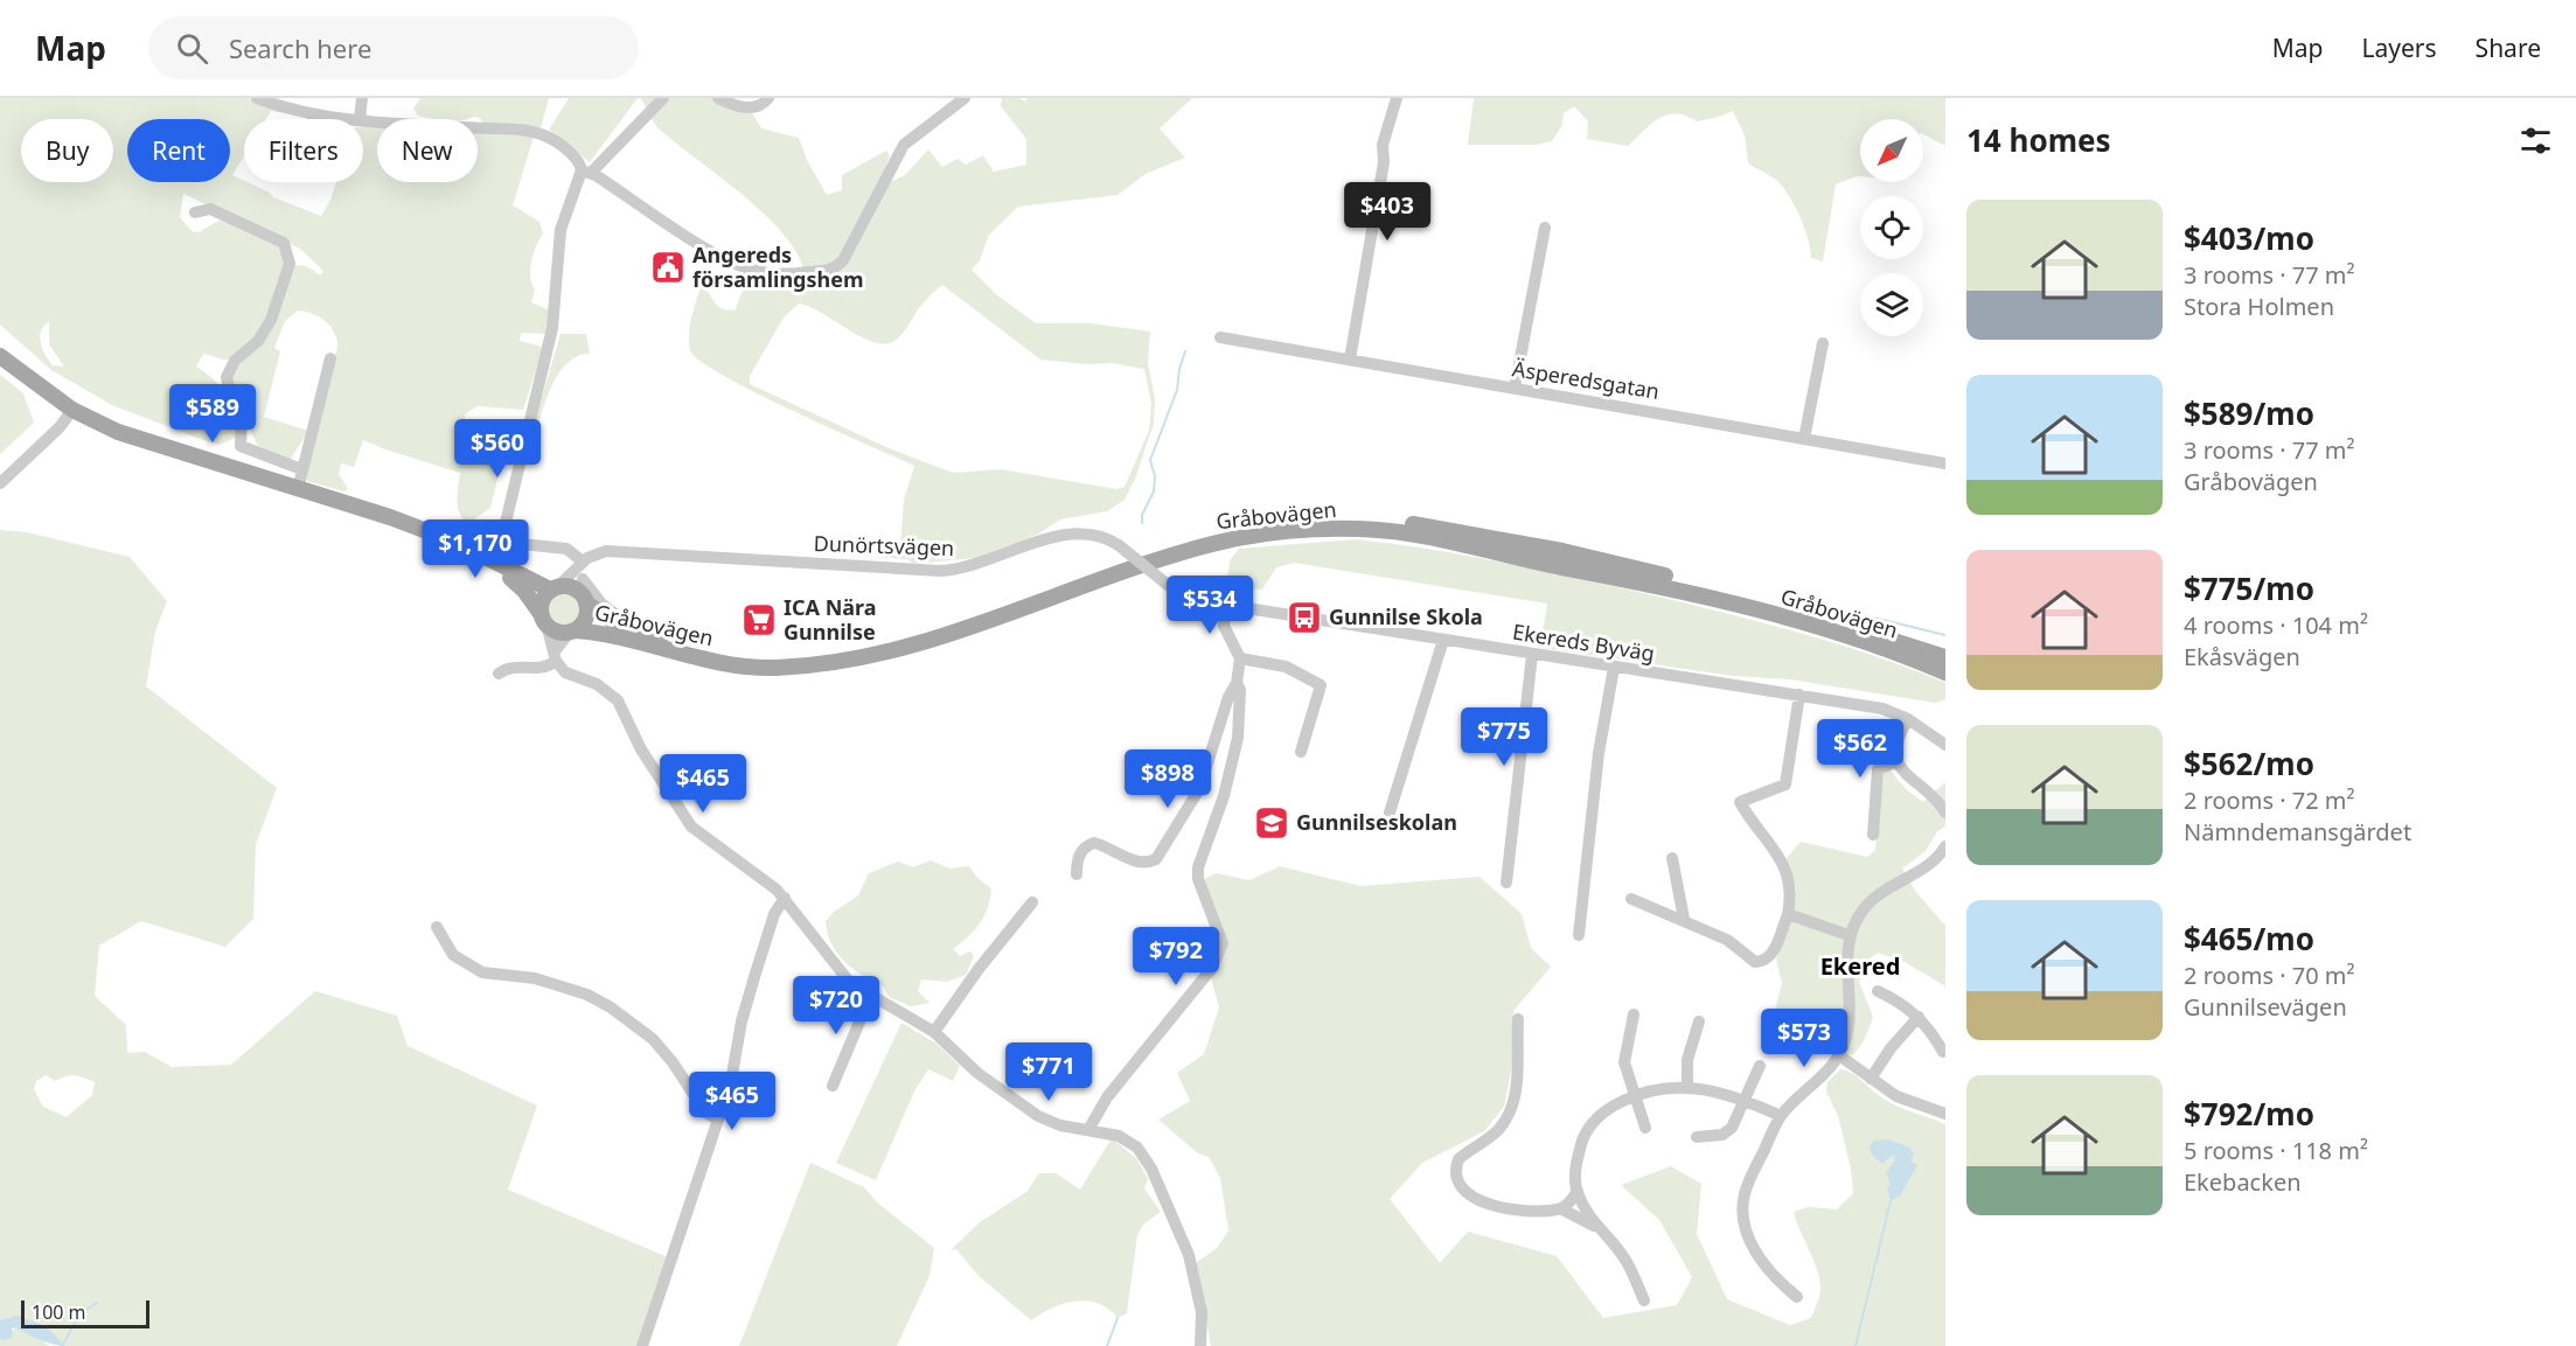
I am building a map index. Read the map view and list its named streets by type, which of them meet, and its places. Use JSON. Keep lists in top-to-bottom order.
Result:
{
  "streets": {
    "main road": ["Gråbovägen"],
    "street": ["Äsperedsgatan", "Dunörtsvägen", "Ekereds Byväg"]
  },
  "crossings": [
    ["Gråbovägen", "Dunörtsvägen"],
    ["Dunörtsvägen", "Ekereds Byväg"]
  ],
  "districts": ["Ekered"],
  "places": {
    "public building": ["Angereds församlingshem"],
    "bus stop": ["Gunnilse Skola"],
    "supermarket": ["ICA Nära Gunnilse"],
    "school or university": ["Gunnilseskolan"]
  },
  "scale_bar": "100 m",
  "north": "bottom left",
  "page": {
    "header": "Map",
    "search": "Search here",
    "nav": ["Map", "Layers", "Share"],
    "heading": "14 homes",
    "chip": [
      "Buy",
      "Rent",
      "Filters",
      "New"
    ],
    "price": [
      "$403",
      "$589",
      "$560",
      "$1,170",
      "$534",
      "$775",
      "$562",
      "$898",
      "$465",
      "$792",
      "$720",
      "$573",
      "$771",
      "$465"
    ],
    "list": [
      {
        "name": "$403/mo",
        "note": "3 rooms · 77 m² · Stora Holmen"
      },
      {
        "name": "$589/mo",
        "note": "3 rooms · 77 m² · Gråbovägen"
      },
      {
        "name": "$775/mo",
        "note": "4 rooms · 104 m² · Ekåsvägen"
      },
      {
        "name": "$562/mo",
        "note": "2 rooms · 72 m² · Nämndemansgärdet"
      },
      {
        "name": "$465/mo",
        "note": "2 rooms · 70 m² · Gunnilsevägen"
      },
      {
        "name": "$792/mo",
        "note": "5 rooms · 118 m² · Ekebacken"
      }
    ],
    "scale": "100 m"
  }
}
